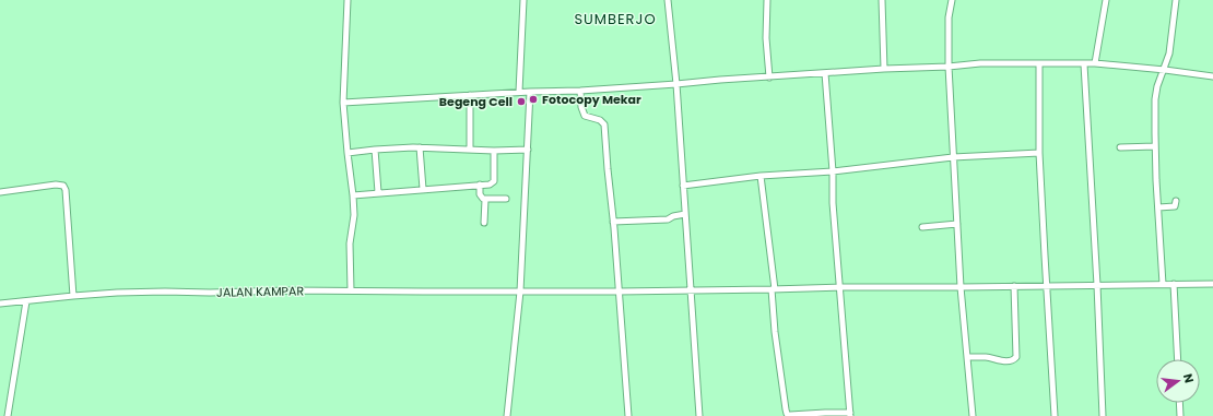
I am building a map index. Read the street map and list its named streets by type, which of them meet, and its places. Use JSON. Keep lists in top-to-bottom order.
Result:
{
  "streets": {
    "street": ["JALAN KAMPAR"]
  },
  "districts": ["SUMBERJO"],
  "places": ["Fotocopy Mekar", "Begeng Cell"],
  "north": "right"
}
